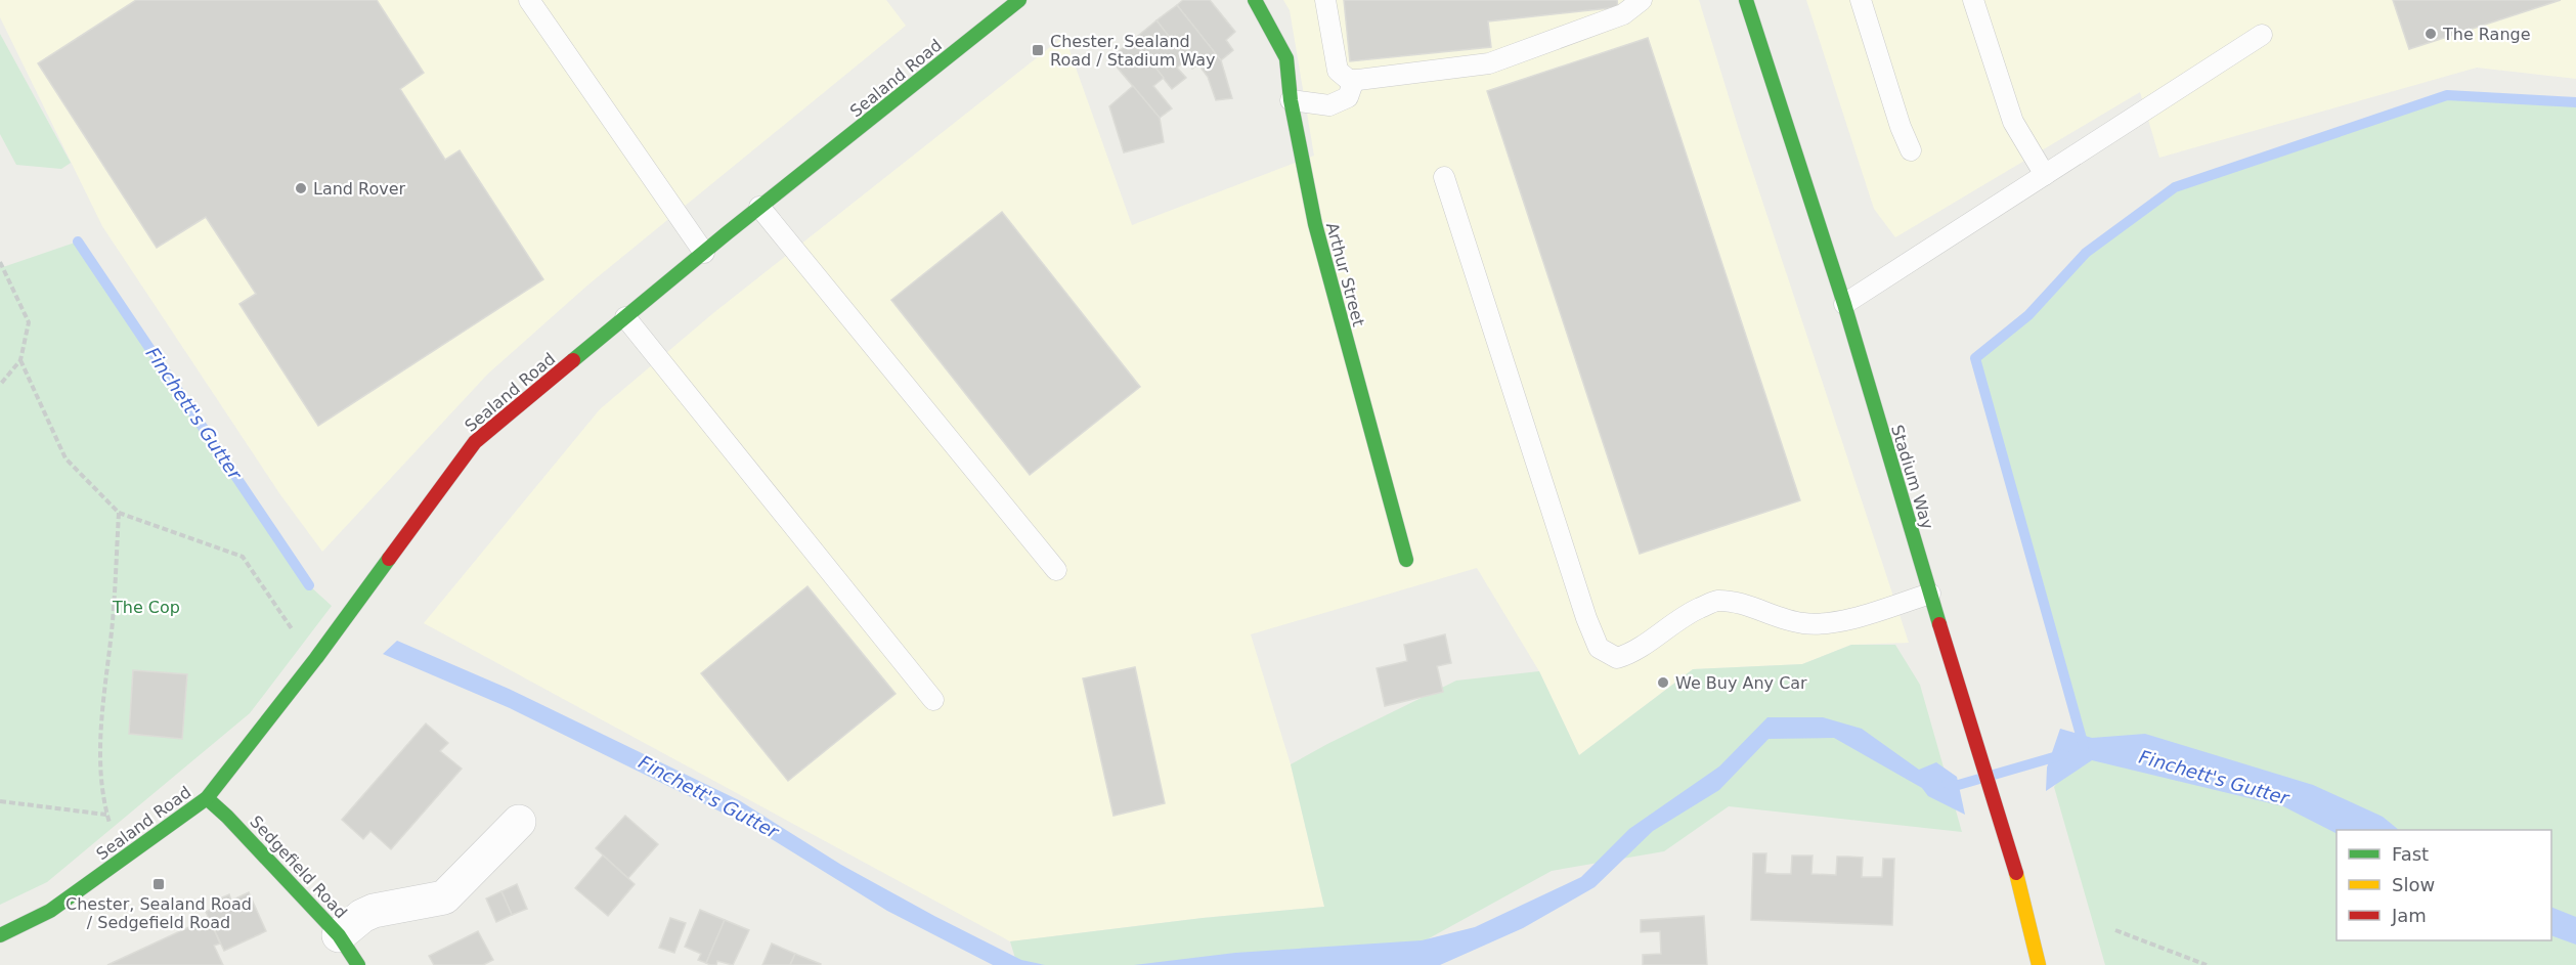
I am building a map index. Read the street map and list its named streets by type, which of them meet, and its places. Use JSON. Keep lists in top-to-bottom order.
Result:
{
  "streets": {
    "street": [
      "Sealand Road",
      "Arthur Street",
      "Stadium Way",
      "Sedgefield Road"
    ]
  },
  "crossings": [
    ["Sealand Road", "Sedgefield Road"]
  ],
  "water": ["Finchett's Gutter"],
  "parks": ["The Cop"],
  "places": {
    "other": ["The Range", "Land Rover", "We Buy Any Car"],
    "transit": ["Chester, Sealand Road / Stadium Way", "Chester, Sealand Road / Sedgefield Road"]
  },
  "legend": ["Fast", "Slow", "Jam"]
}
